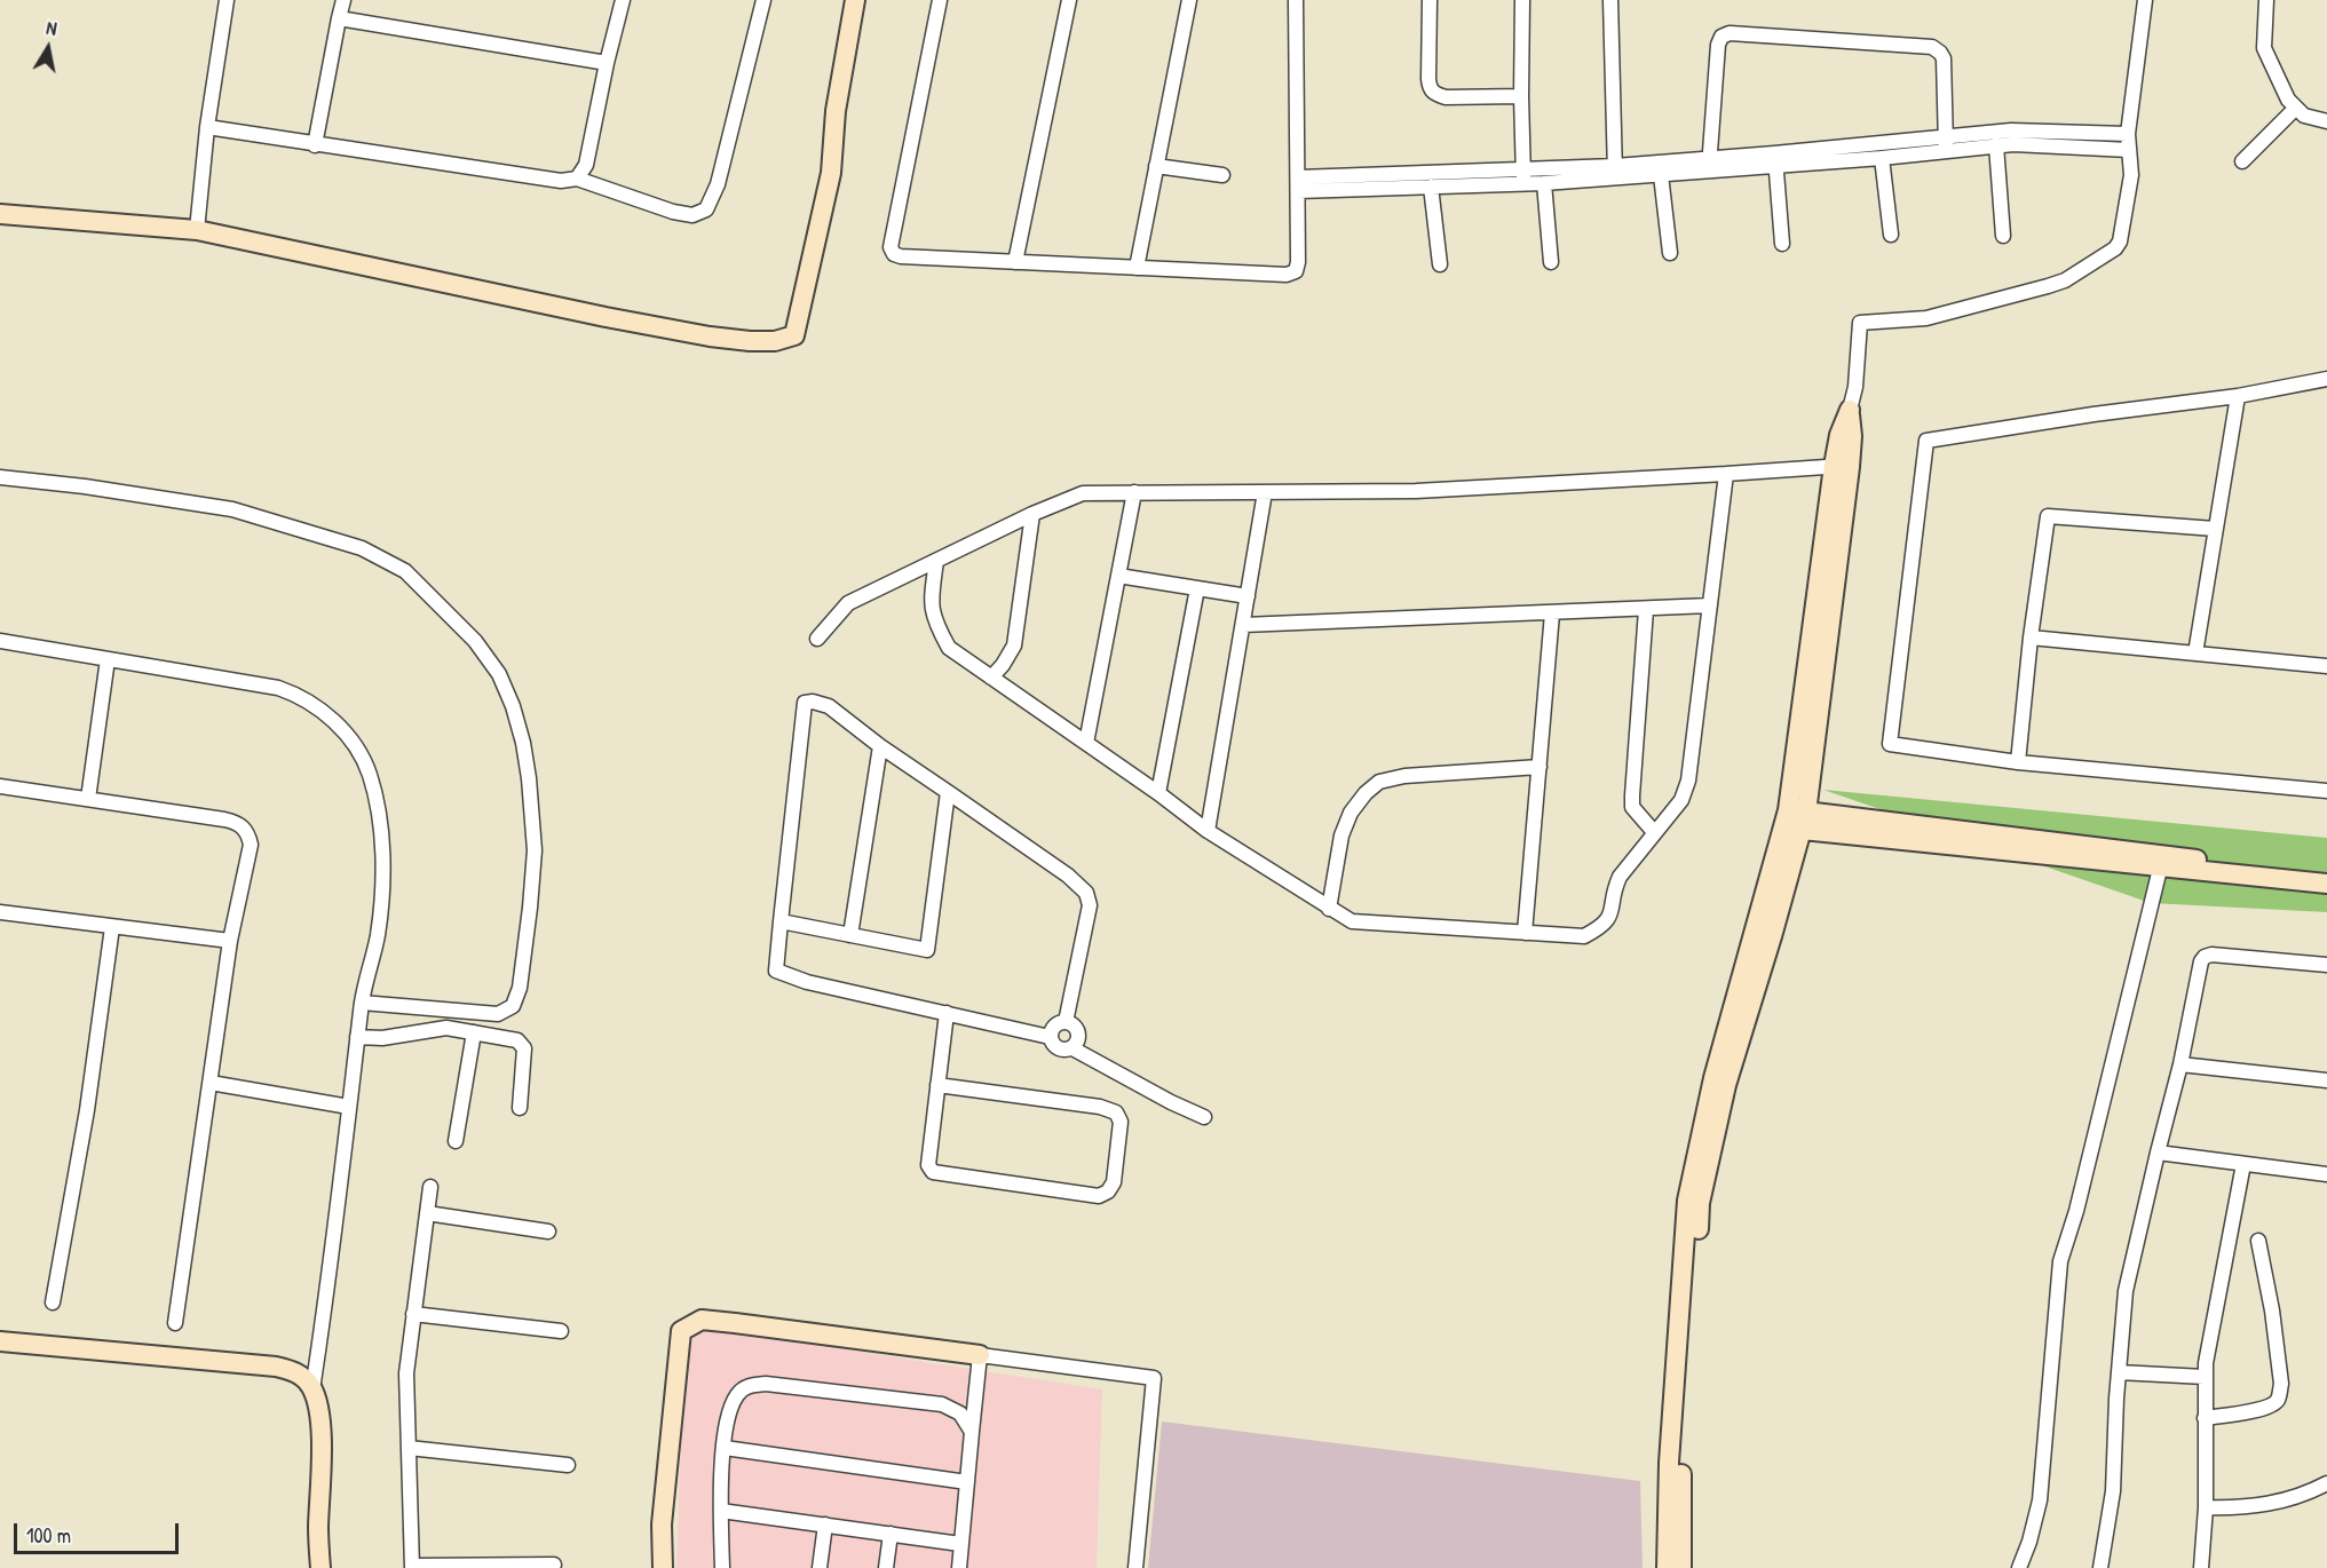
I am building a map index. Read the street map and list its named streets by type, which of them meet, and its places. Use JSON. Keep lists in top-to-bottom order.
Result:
{
  "scale_bar": "100 m",
  "north": "top"
}
